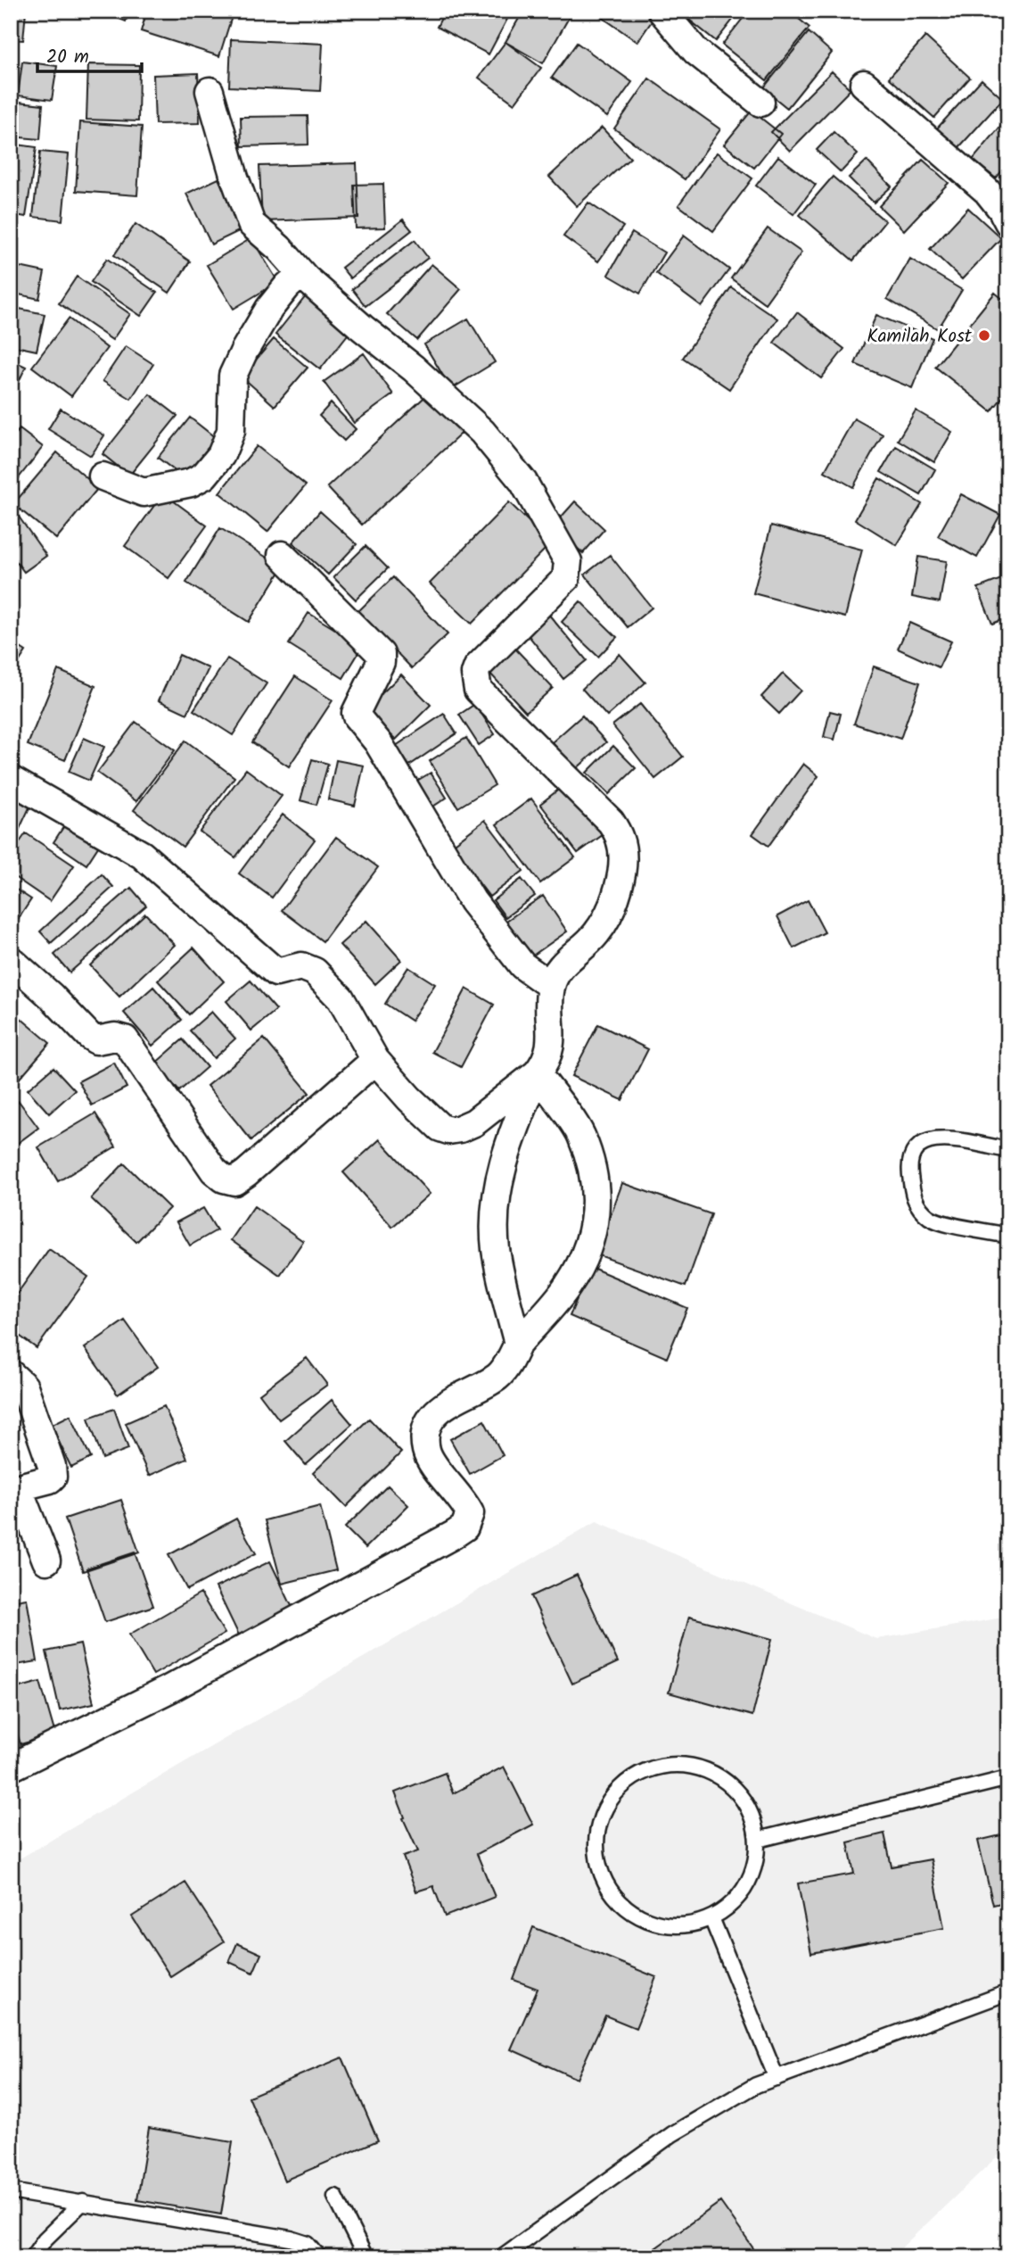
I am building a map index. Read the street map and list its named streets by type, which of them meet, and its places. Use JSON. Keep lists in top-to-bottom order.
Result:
{
  "places": ["Kamilah Kost"],
  "scale_bar": "20 m"
}
